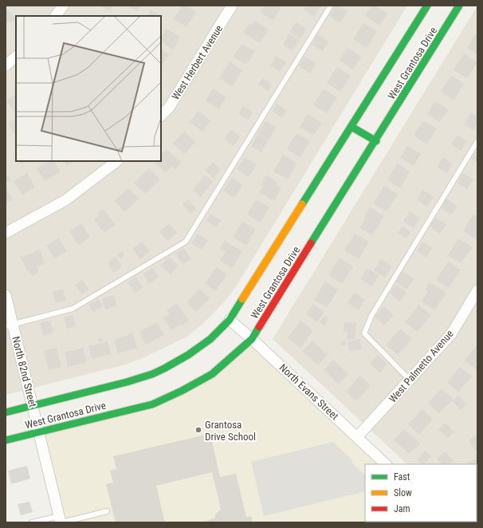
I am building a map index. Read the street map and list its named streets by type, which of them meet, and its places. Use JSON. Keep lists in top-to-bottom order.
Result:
{
  "streets": {
    "street": [
      "West Herbert Avenue",
      "West Grantosa Drive",
      "West Palmetto Avenue",
      "North 82nd Street",
      "North Evans Street"
    ]
  },
  "crossings": [
    ["West Grantosa Drive", "North 82nd Street"],
    ["West Grantosa Drive", "North Evans Street"],
    ["West Palmetto Avenue", "North Evans Street"]
  ],
  "places": ["Grantosa Drive School"],
  "legend": ["Fast", "Slow", "Jam"]
}
